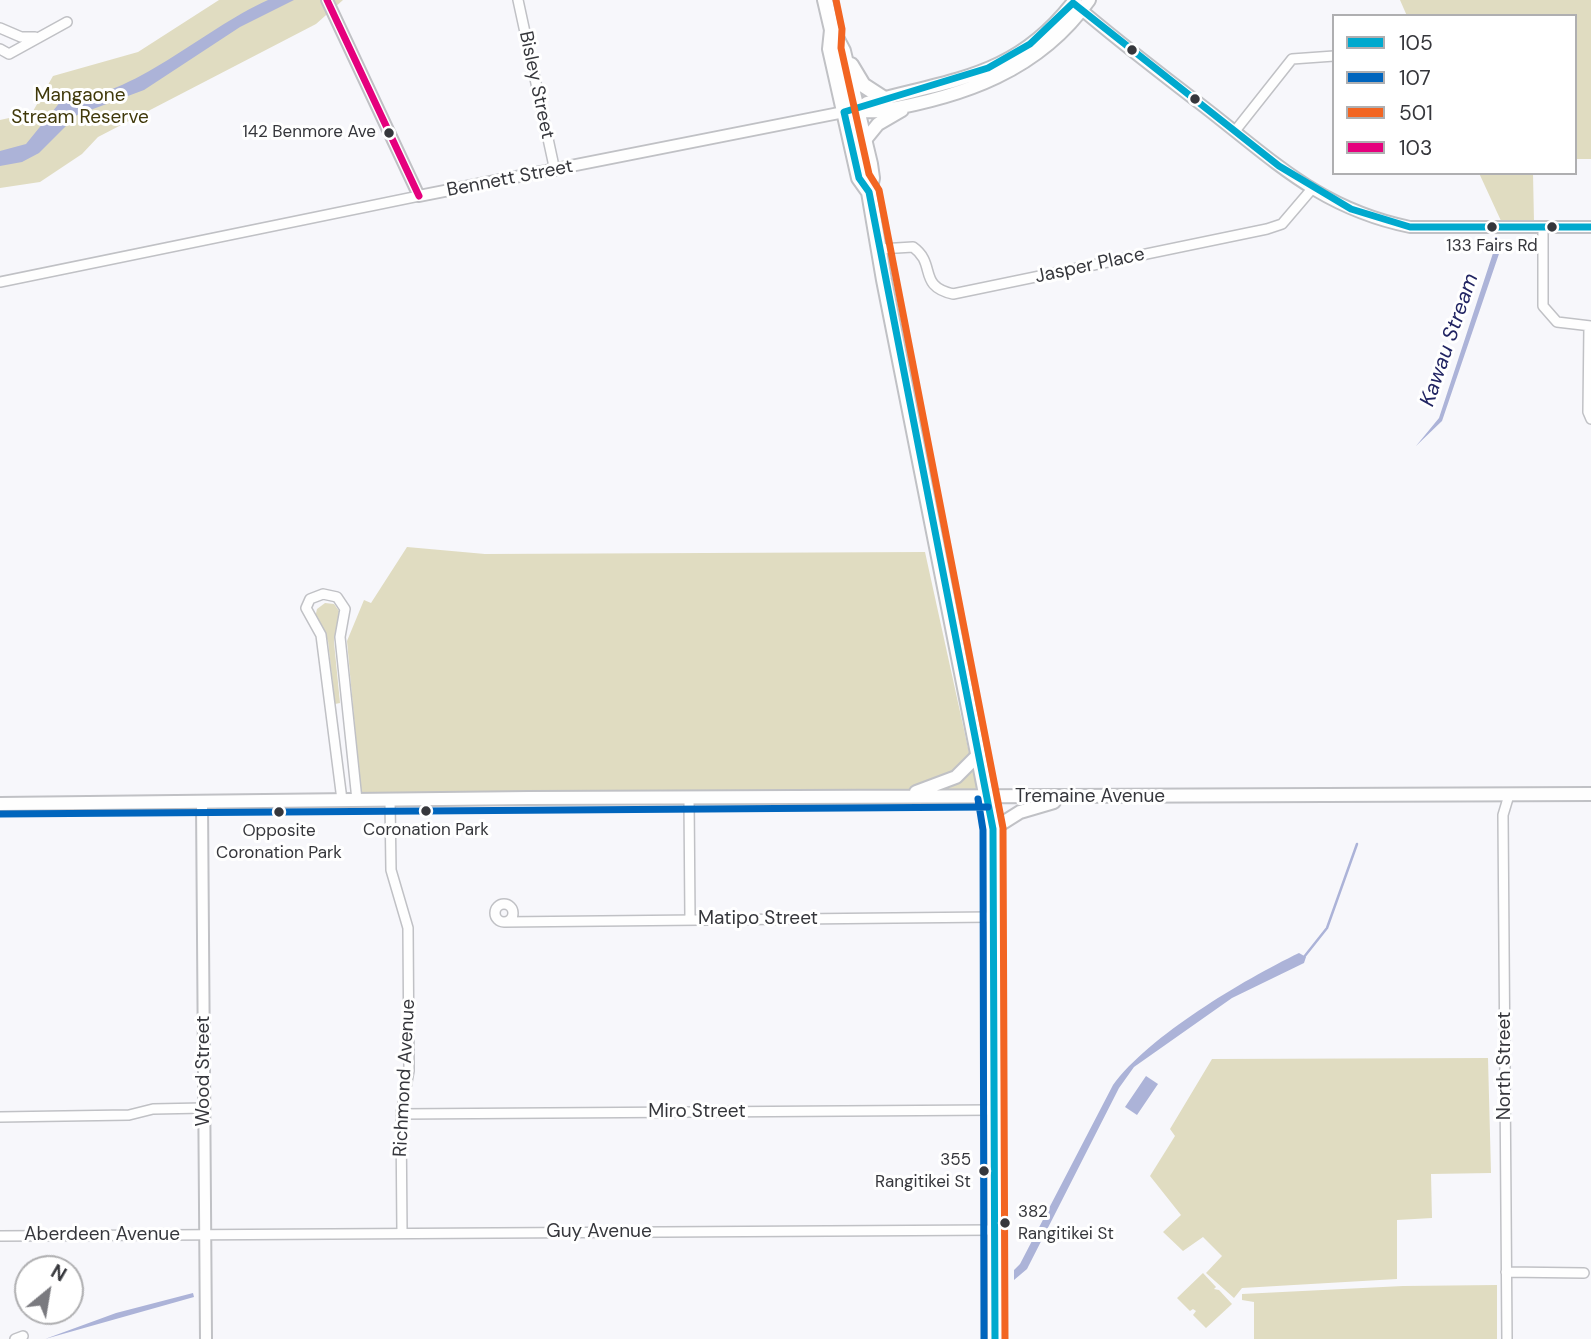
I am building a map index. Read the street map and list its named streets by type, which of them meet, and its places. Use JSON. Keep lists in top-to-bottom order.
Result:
{
  "streets": {
    "main road": ["Tremaine Avenue"],
    "street": [
      "Bisley Street",
      "Bennett Street",
      "Jasper Place",
      "Matipo Street",
      "North Street",
      "Wood Street",
      "Richmond Avenue",
      "Miro Street",
      "Guy Avenue",
      "Aberdeen Avenue"
    ]
  },
  "crossings": [
    ["Bisley Street", "Bennett Street"],
    ["Tremaine Avenue", "North Street"],
    ["Tremaine Avenue", "Wood Street"],
    ["Tremaine Avenue", "Richmond Avenue"],
    ["Wood Street", "Guy Avenue"],
    ["Wood Street", "Aberdeen Avenue"],
    ["Richmond Avenue", "Miro Street"],
    ["Richmond Avenue", "Guy Avenue"],
    ["Guy Avenue", "Aberdeen Avenue"]
  ],
  "water": ["Kawau Stream"],
  "parks": ["Mangaone Stream Reserve"],
  "places": [
    "142 Benmore Ave",
    "133 Fairs Rd",
    "Coronation Park",
    "Opposite Coronation Park",
    "355 Rangitikei St",
    "382 Rangitikei St"
  ],
  "lines": [
    "transit line 501",
    "transit line 103",
    "transit line 105",
    "transit line 107"
  ],
  "legend": [
    "105",
    "107",
    "501",
    "103"
  ],
  "north": "top right"
}
